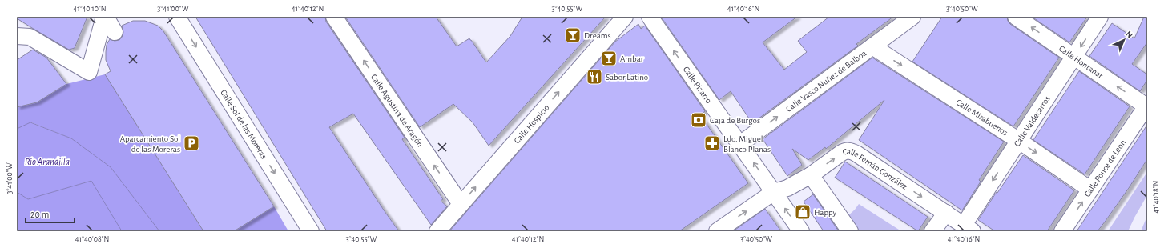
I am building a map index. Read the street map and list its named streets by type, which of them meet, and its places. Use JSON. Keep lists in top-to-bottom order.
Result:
{
  "streets": {
    "street": [
      "Calle Hontanar",
      "Calle Vasco Nuñez de Balboa",
      "Calle Pizarro",
      "Calle Agustina de Aragón",
      "Calle Mirabuenos",
      "Calle Valdecarros",
      "Calle Sol de las Moreras",
      "Calle Hospicio",
      "Calle Ponce de León",
      "Calle Fernán González"
    ]
  },
  "crossings": [
    ["Calle Hontanar", "Calle Valdecarros"],
    ["Calle Hontanar", "Calle Ponce de León"],
    ["Calle Vasco Nuñez de Balboa", "Calle Pizarro"],
    ["Calle Vasco Nuñez de Balboa", "Calle Mirabuenos"],
    ["Calle Pizarro", "Calle Fernán González"],
    ["Calle Agustina de Aragón", "Calle Hospicio"],
    ["Calle Mirabuenos", "Calle Valdecarros"],
    ["Calle Mirabuenos", "Calle Ponce de León"],
    ["Calle Valdecarros", "Calle Fernán González"]
  ],
  "one_way": [
    "Calle Hontanar",
    "Calle Vasco Nuñez de Balboa",
    "Calle Pizarro",
    "Calle Agustina de Aragón",
    "Calle Mirabuenos",
    "Calle Valdecarros",
    "Calle Sol de las Moreras",
    "Calle Hospicio",
    "Calle Fernán González"
  ],
  "water": ["Río Arandilla"],
  "places": {
    "bar": ["Dreams", "Ambar"],
    "restaurant": ["Sabor Latino"],
    "bank": ["Caja de Burgos"],
    "parking": ["Aparcamiento Sol de las Moreras"],
    "pharmacy": ["Ldo. Miguel Blanco Planas"],
    "shop": ["Happy"]
  },
  "scale_bar": "20 m",
  "north": "top right",
  "coordinates": [
    "41°40'10\"N",
    "3°41'00\"W",
    "41°40'12\"N",
    "3°40'55\"W",
    "41°40'16\"N",
    "3°40'50\"W",
    "41°40'18\"N",
    "41°40'08\"N"
  ]
}
